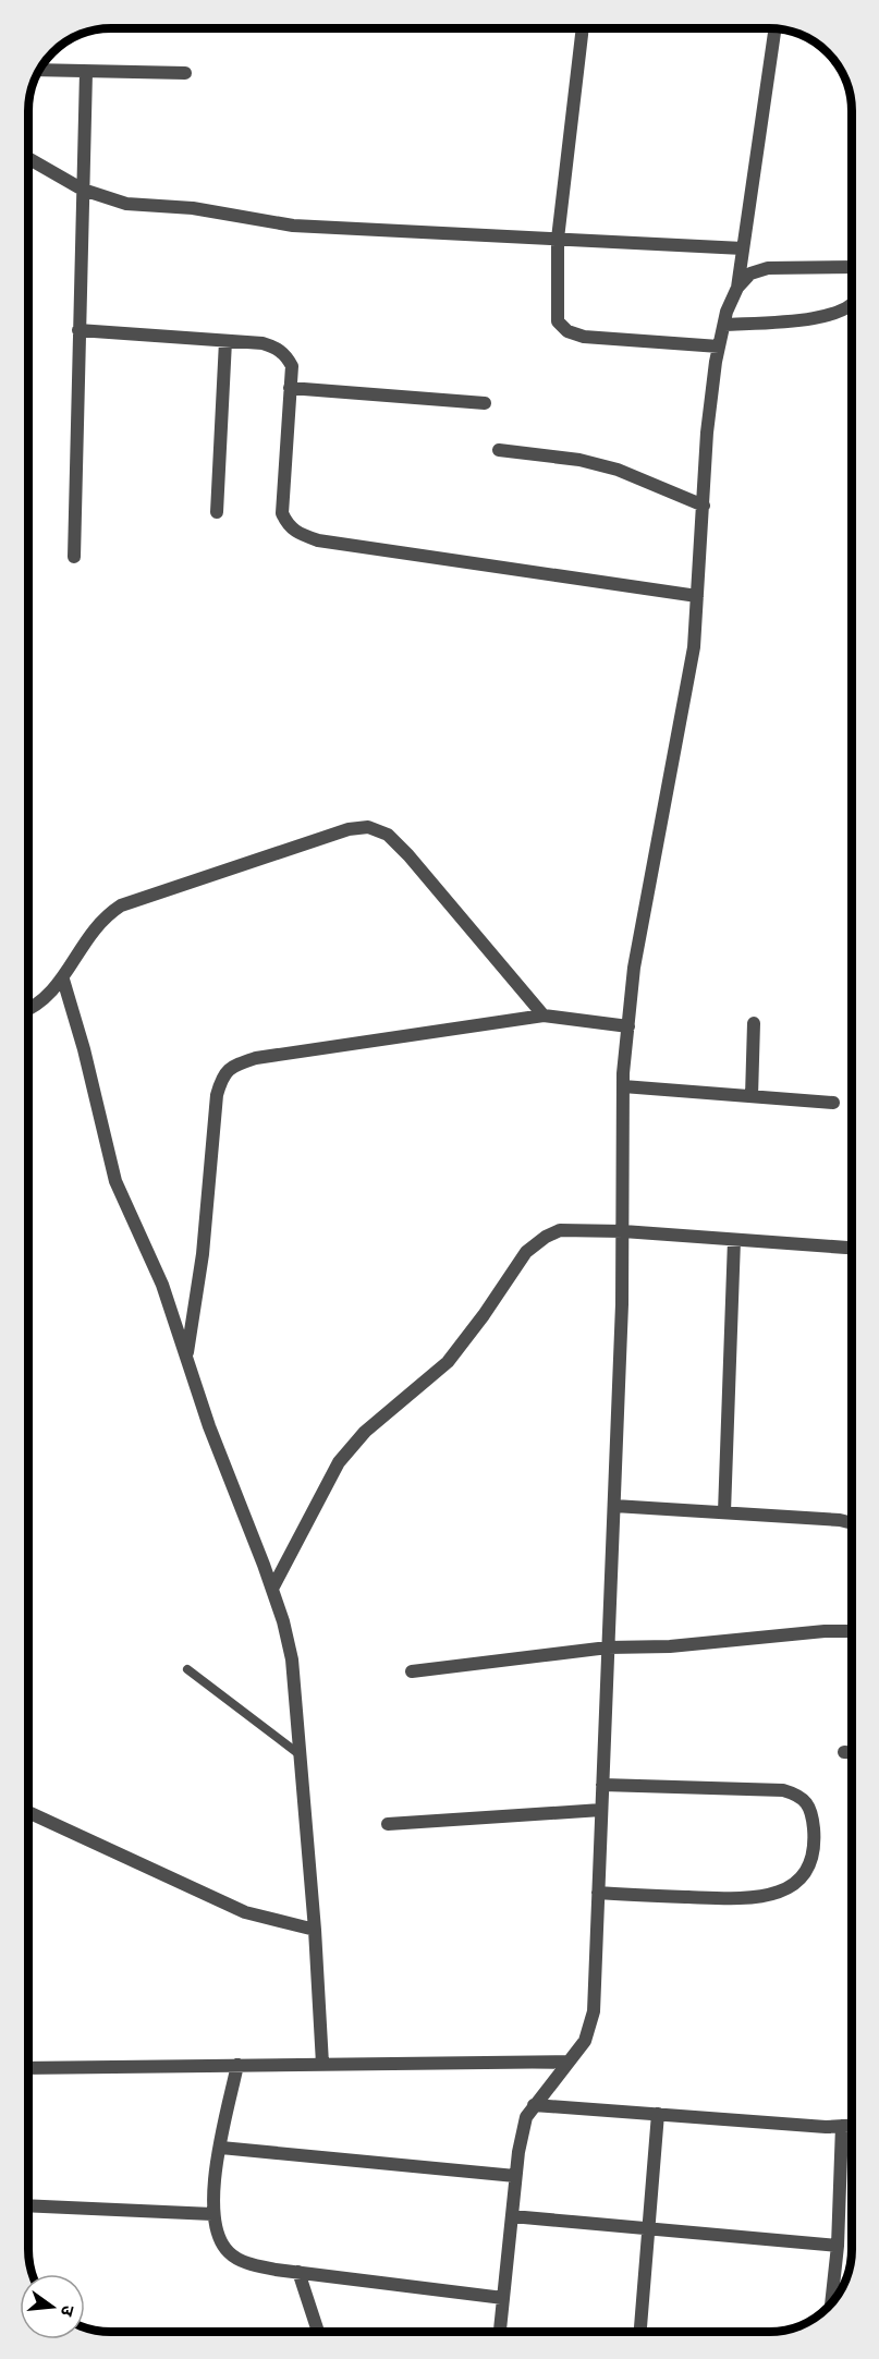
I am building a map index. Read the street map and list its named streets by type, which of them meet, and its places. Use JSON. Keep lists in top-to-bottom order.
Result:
{
  "north": "right"
}
